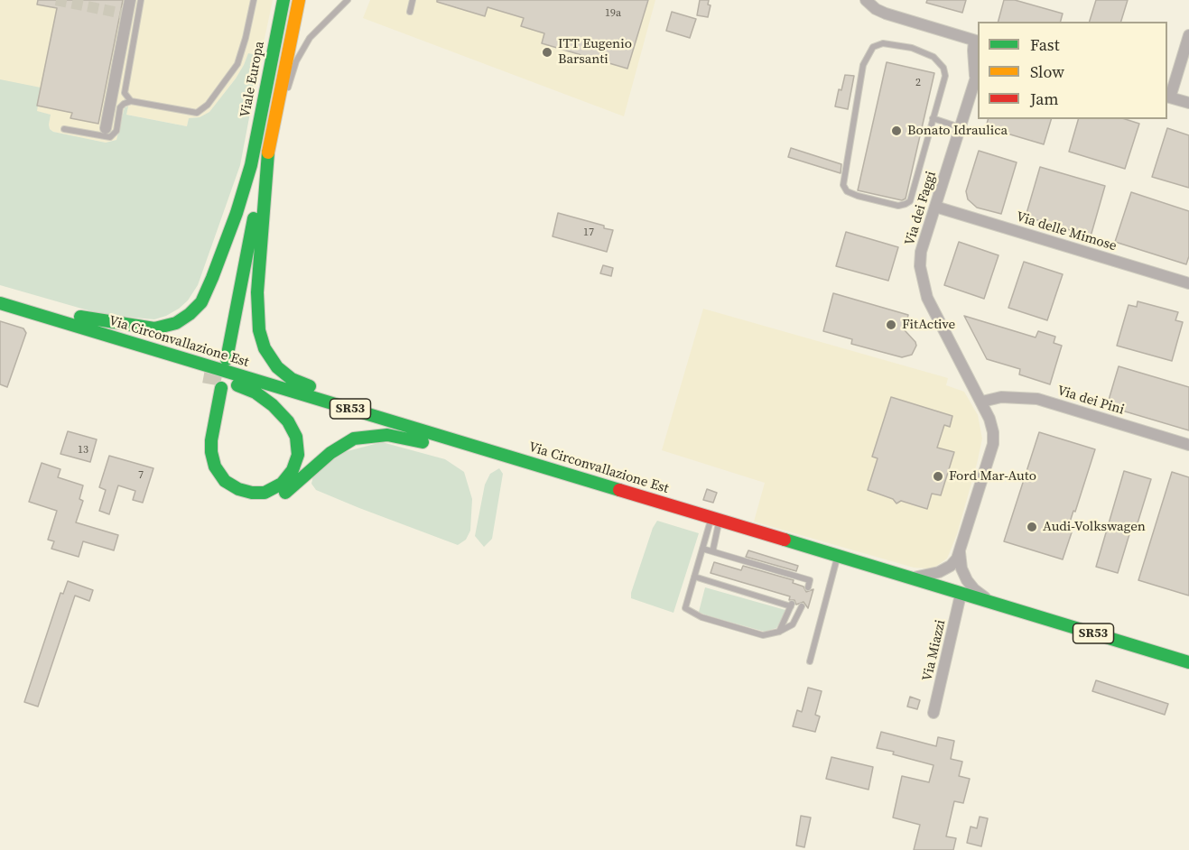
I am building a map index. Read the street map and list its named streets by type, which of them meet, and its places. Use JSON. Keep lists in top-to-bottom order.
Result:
{
  "streets": {
    "main road": ["Viale Europa", "Via Circonvallazione Est", "SR53"],
    "street": [
      "Via dei Faggi",
      "Via delle Mimose",
      "Via dei Pini",
      "Via Miazzi"
    ]
  },
  "crossings": [
    ["Via dei Faggi", "Via delle Mimose"],
    ["Via dei Faggi", "Via Circonvallazione Est"],
    ["Via dei Faggi", "Via dei Pini"],
    ["Via Circonvallazione Est", "Via Miazzi"]
  ],
  "places": [
    "ITT Eugenio Barsanti",
    "Bonato Idraulica",
    "FitActive",
    "Ford Mar-Auto",
    "Audi-Volkswagen"
  ],
  "house_numbers": [
    "19a",
    "2",
    "17",
    "13",
    "7"
  ],
  "legend": ["Fast", "Slow", "Jam"]
}
